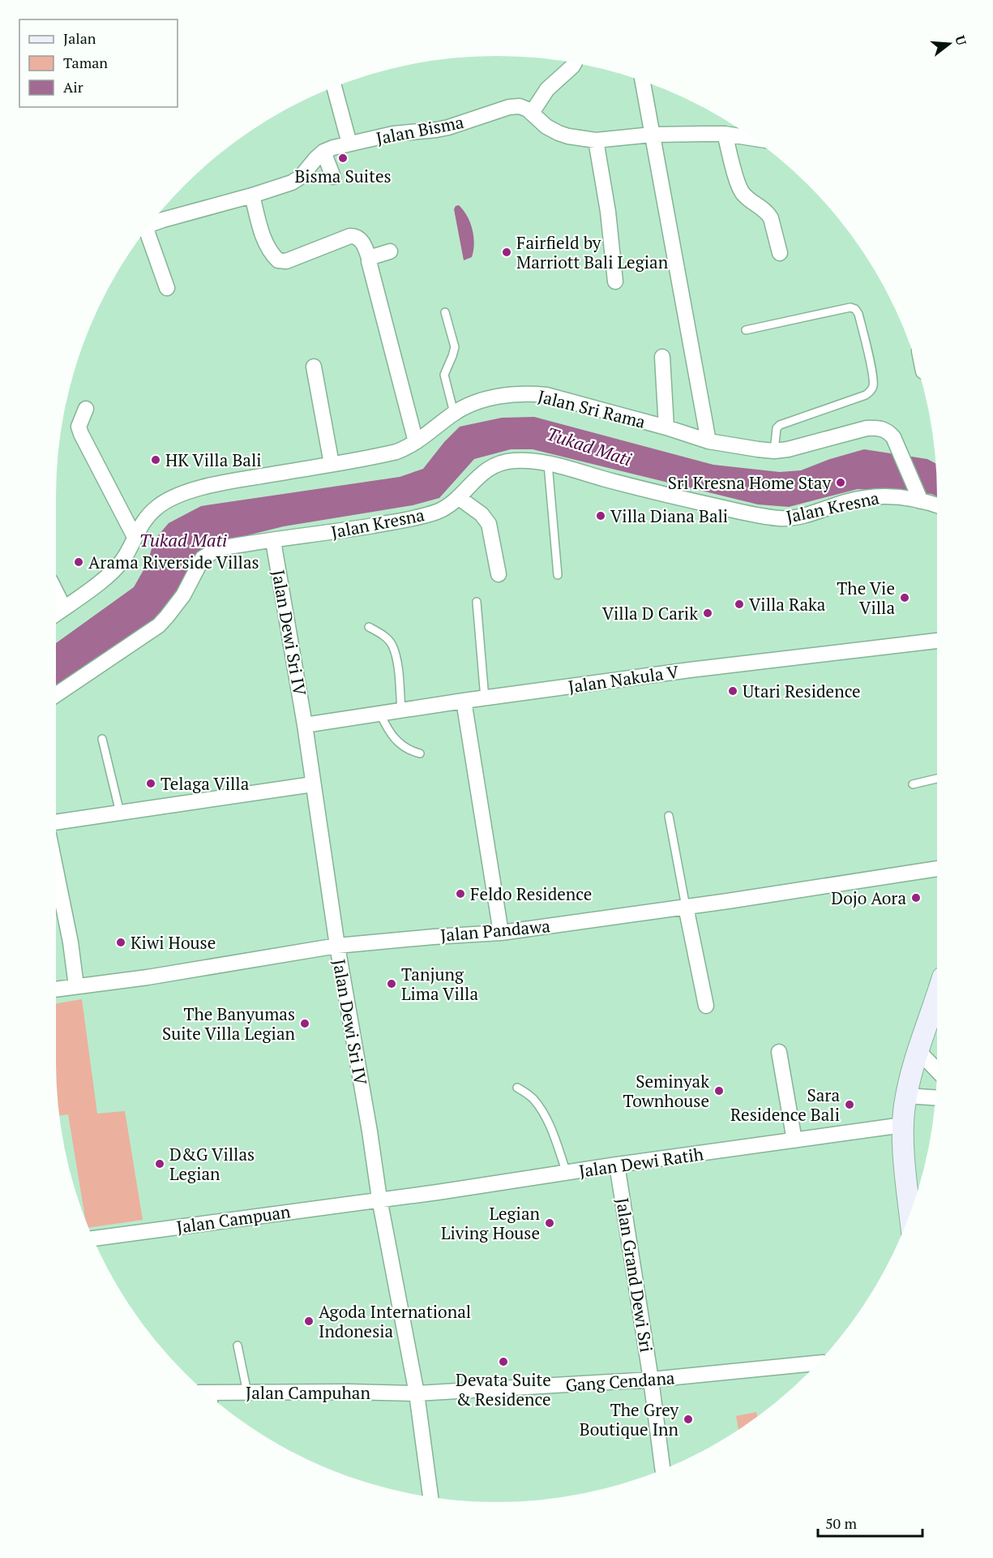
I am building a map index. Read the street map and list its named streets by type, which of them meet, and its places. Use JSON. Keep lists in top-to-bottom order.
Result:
{
  "streets": {
    "street": [
      "Jalan Bisma",
      "Jalan Sri Rama",
      "Jalan Kresna",
      "Jalan Dewi Sri IV",
      "Jalan Nakula V",
      "Jalan Pandawa",
      "Jalan Dewi Ratih",
      "Jalan Campuan",
      "Jalan Grand Dewi Sri",
      "Gang Cendana",
      "Jalan Campuhan"
    ]
  },
  "crossings": [
    ["Jalan Sri Rama", "Jalan Kresna"],
    ["Jalan Kresna", "Jalan Dewi Sri IV"],
    ["Jalan Dewi Sri IV", "Jalan Nakula V"],
    ["Jalan Dewi Sri IV", "Jalan Pandawa"],
    ["Jalan Dewi Sri IV", "Jalan Dewi Ratih"],
    ["Jalan Dewi Sri IV", "Jalan Campuan"],
    ["Jalan Dewi Sri IV", "Gang Cendana"],
    ["Jalan Dewi Sri IV", "Jalan Campuhan"],
    ["Jalan Dewi Ratih", "Jalan Campuan"],
    ["Jalan Dewi Ratih", "Jalan Grand Dewi Sri"],
    ["Jalan Grand Dewi Sri", "Gang Cendana"],
    ["Gang Cendana", "Jalan Campuhan"]
  ],
  "water": ["Tukad Mati"],
  "places": [
    "Bisma Suites",
    "Fairfield by Marriott Bali Legian",
    "HK Villa Bali",
    "Sri Kresna Home Stay",
    "Villa Diana Bali",
    "Arama Riverside Villas",
    "The Vie Villa",
    "Villa Raka",
    "Villa D Carik",
    "Utari Residence",
    "Telaga Villa",
    "Feldo Residence",
    "Dojo Aora",
    "Kiwi House",
    "Tanjung Lima Villa",
    "The Banyumas Suite Villa Legian",
    "Seminyak Townhouse",
    "Sara Residence Bali",
    "D&G Villas Legian",
    "Legian Living House",
    "Agoda International Indonesia",
    "Devata Suite & Residence",
    "The Grey Boutique Inn"
  ],
  "legend": ["Jalan", "Taman", "Air"],
  "scale_bar": "50 m",
  "north": "right"
}
